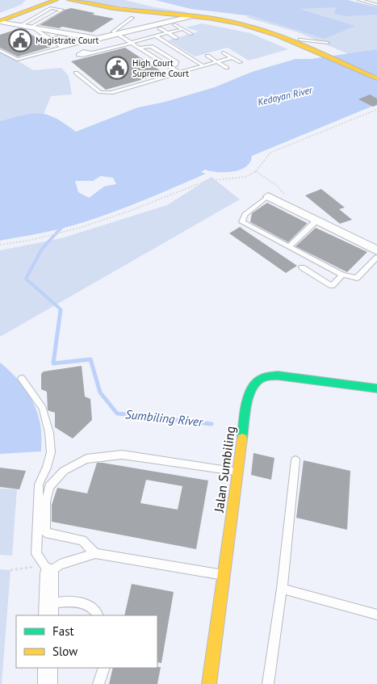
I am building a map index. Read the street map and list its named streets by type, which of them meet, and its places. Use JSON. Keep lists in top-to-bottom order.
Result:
{
  "streets": {
    "main road": ["Jalan Sumbiling"]
  },
  "water": ["Kedayan River", "Sumbiling River"],
  "places": {
    "public building": ["Magistrate Court", "High Court Supreme Court"]
  },
  "legend": ["Fast", "Slow"]
}
